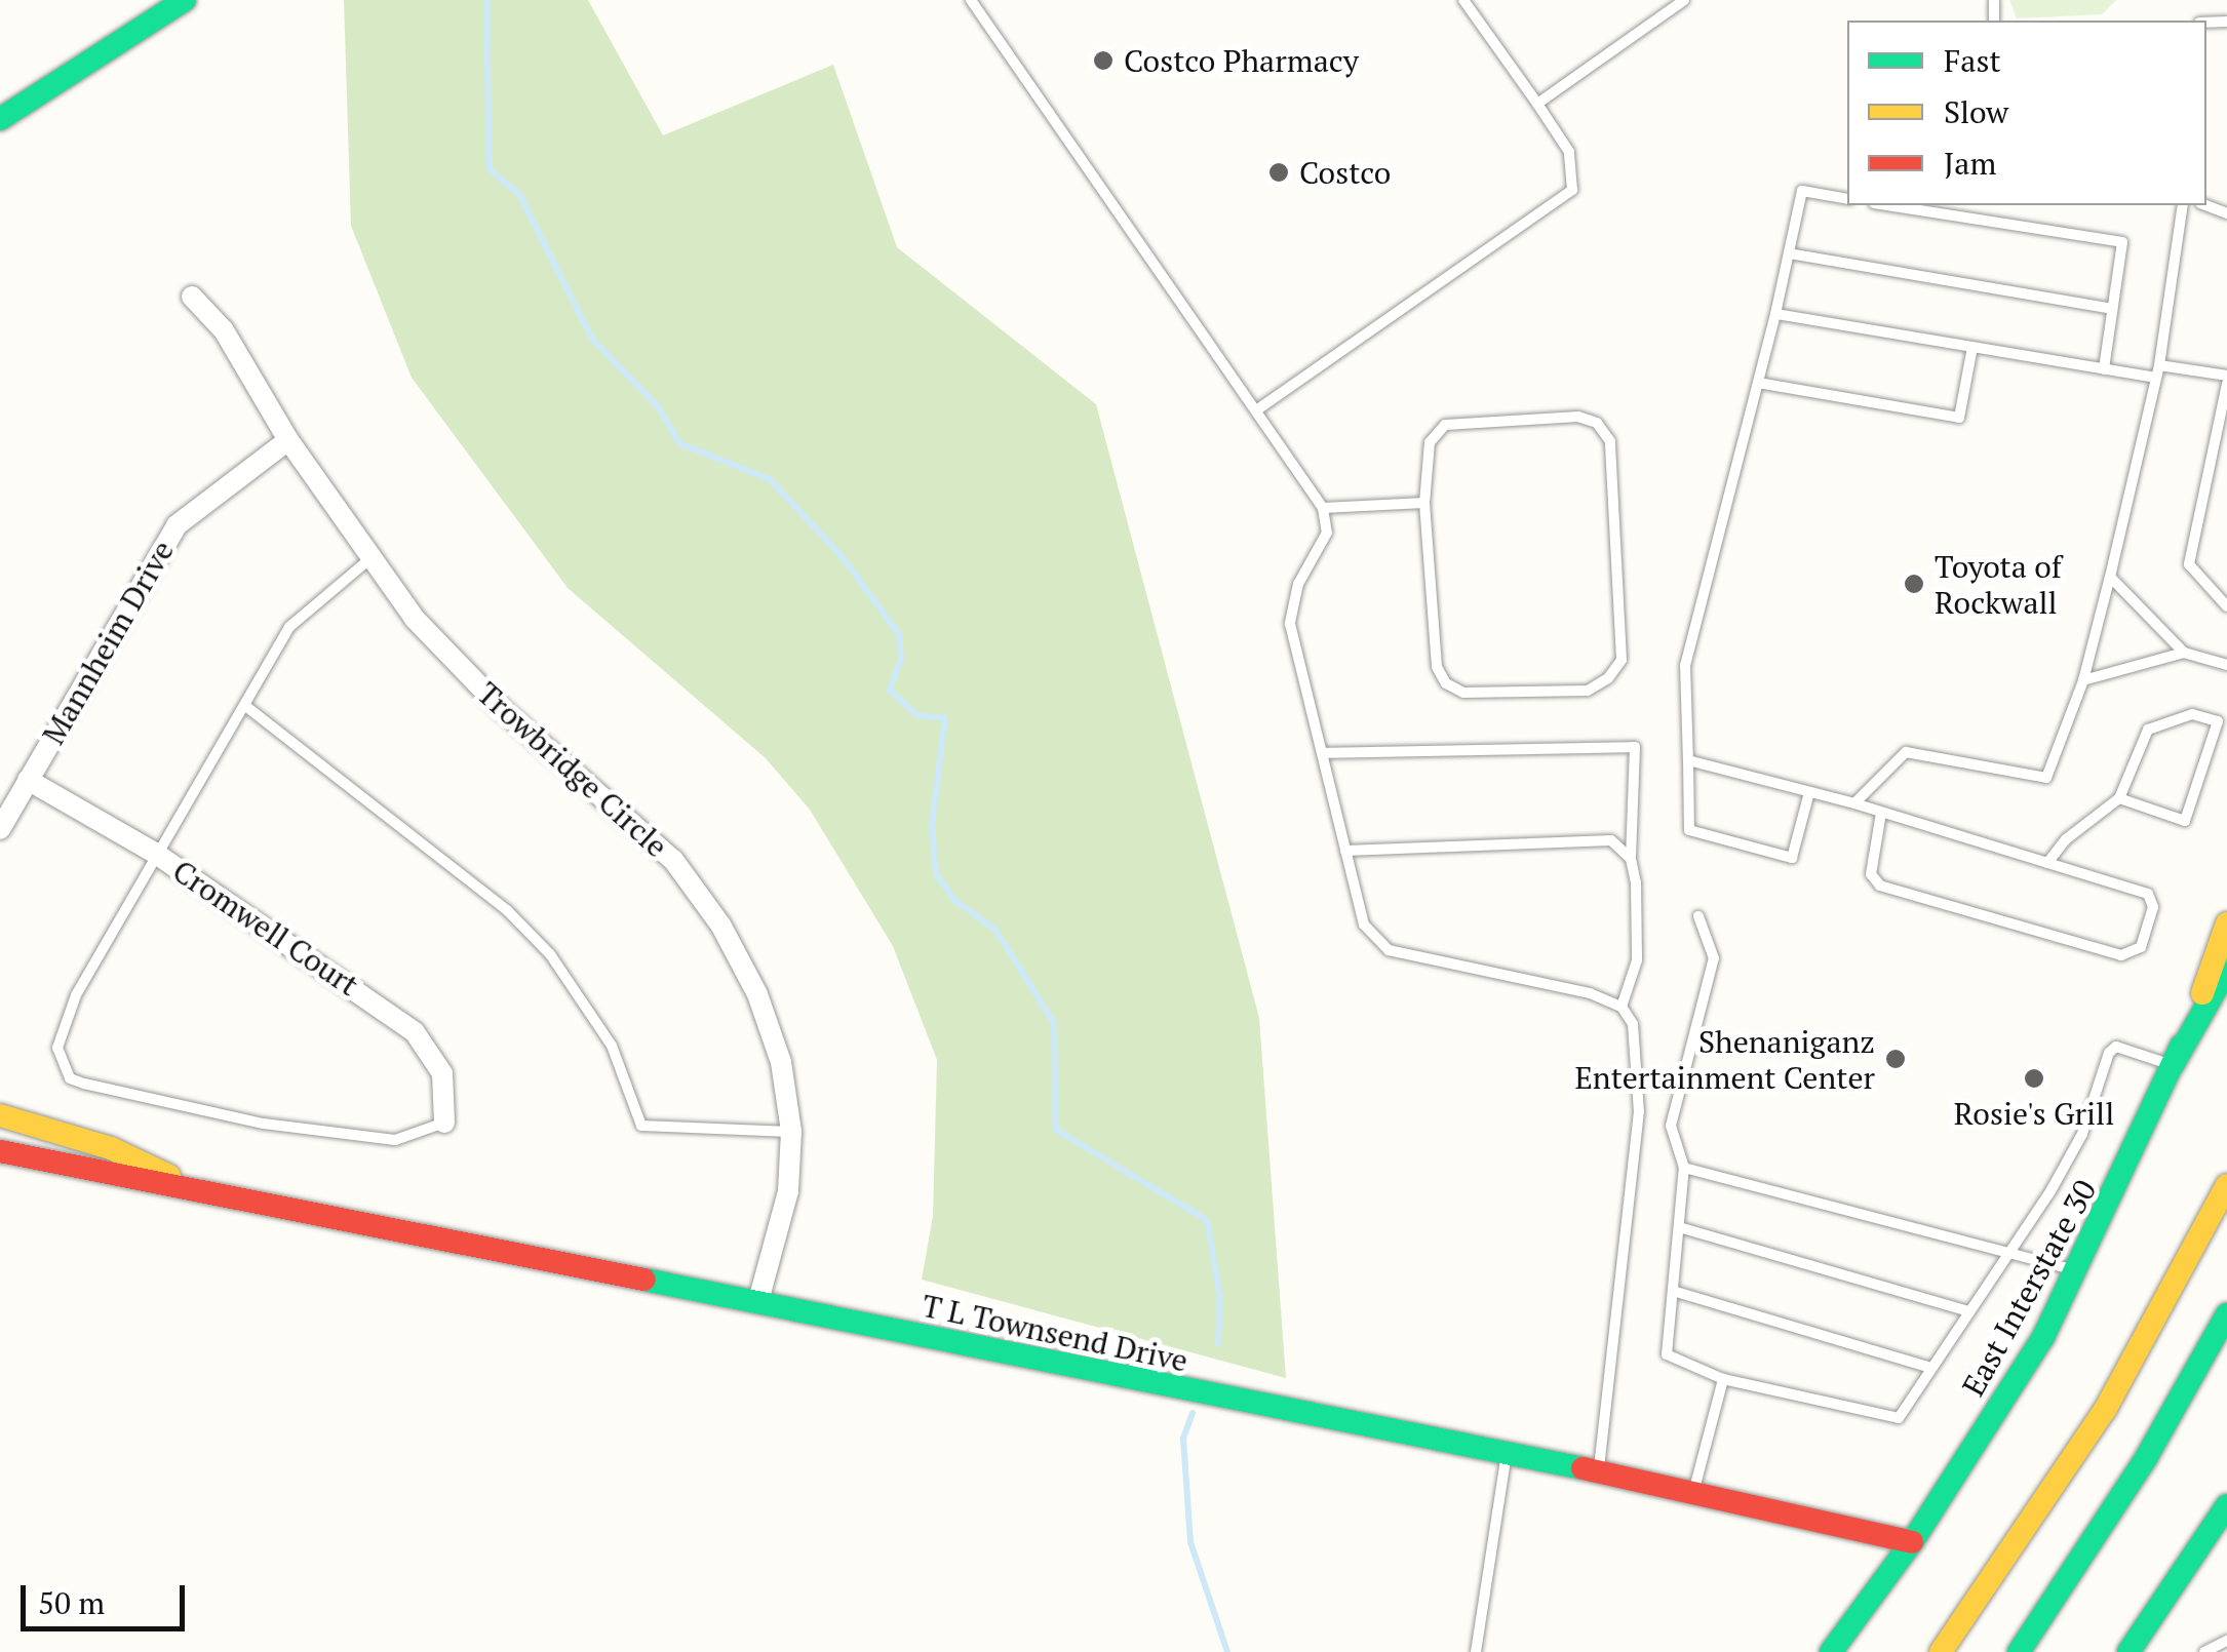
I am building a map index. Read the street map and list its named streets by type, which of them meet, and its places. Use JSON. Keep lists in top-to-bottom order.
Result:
{
  "streets": {
    "main road": ["East Interstate 30", "T L Townsend Drive"],
    "street": ["Mannheim Drive", "Trowbridge Circle", "Cromwell Court"]
  },
  "crossings": [
    ["Mannheim Drive", "Trowbridge Circle"],
    ["Mannheim Drive", "Cromwell Court"],
    ["Trowbridge Circle", "T L Townsend Drive"],
    ["East Interstate 30", "T L Townsend Drive"]
  ],
  "places": [
    "Costco Pharmacy",
    "Costco",
    "Toyota of Rockwall",
    "Shenaniganz Entertainment Center",
    "Rosie's Grill"
  ],
  "legend": ["Fast", "Slow", "Jam"],
  "scale_bar": "50 m"
}
